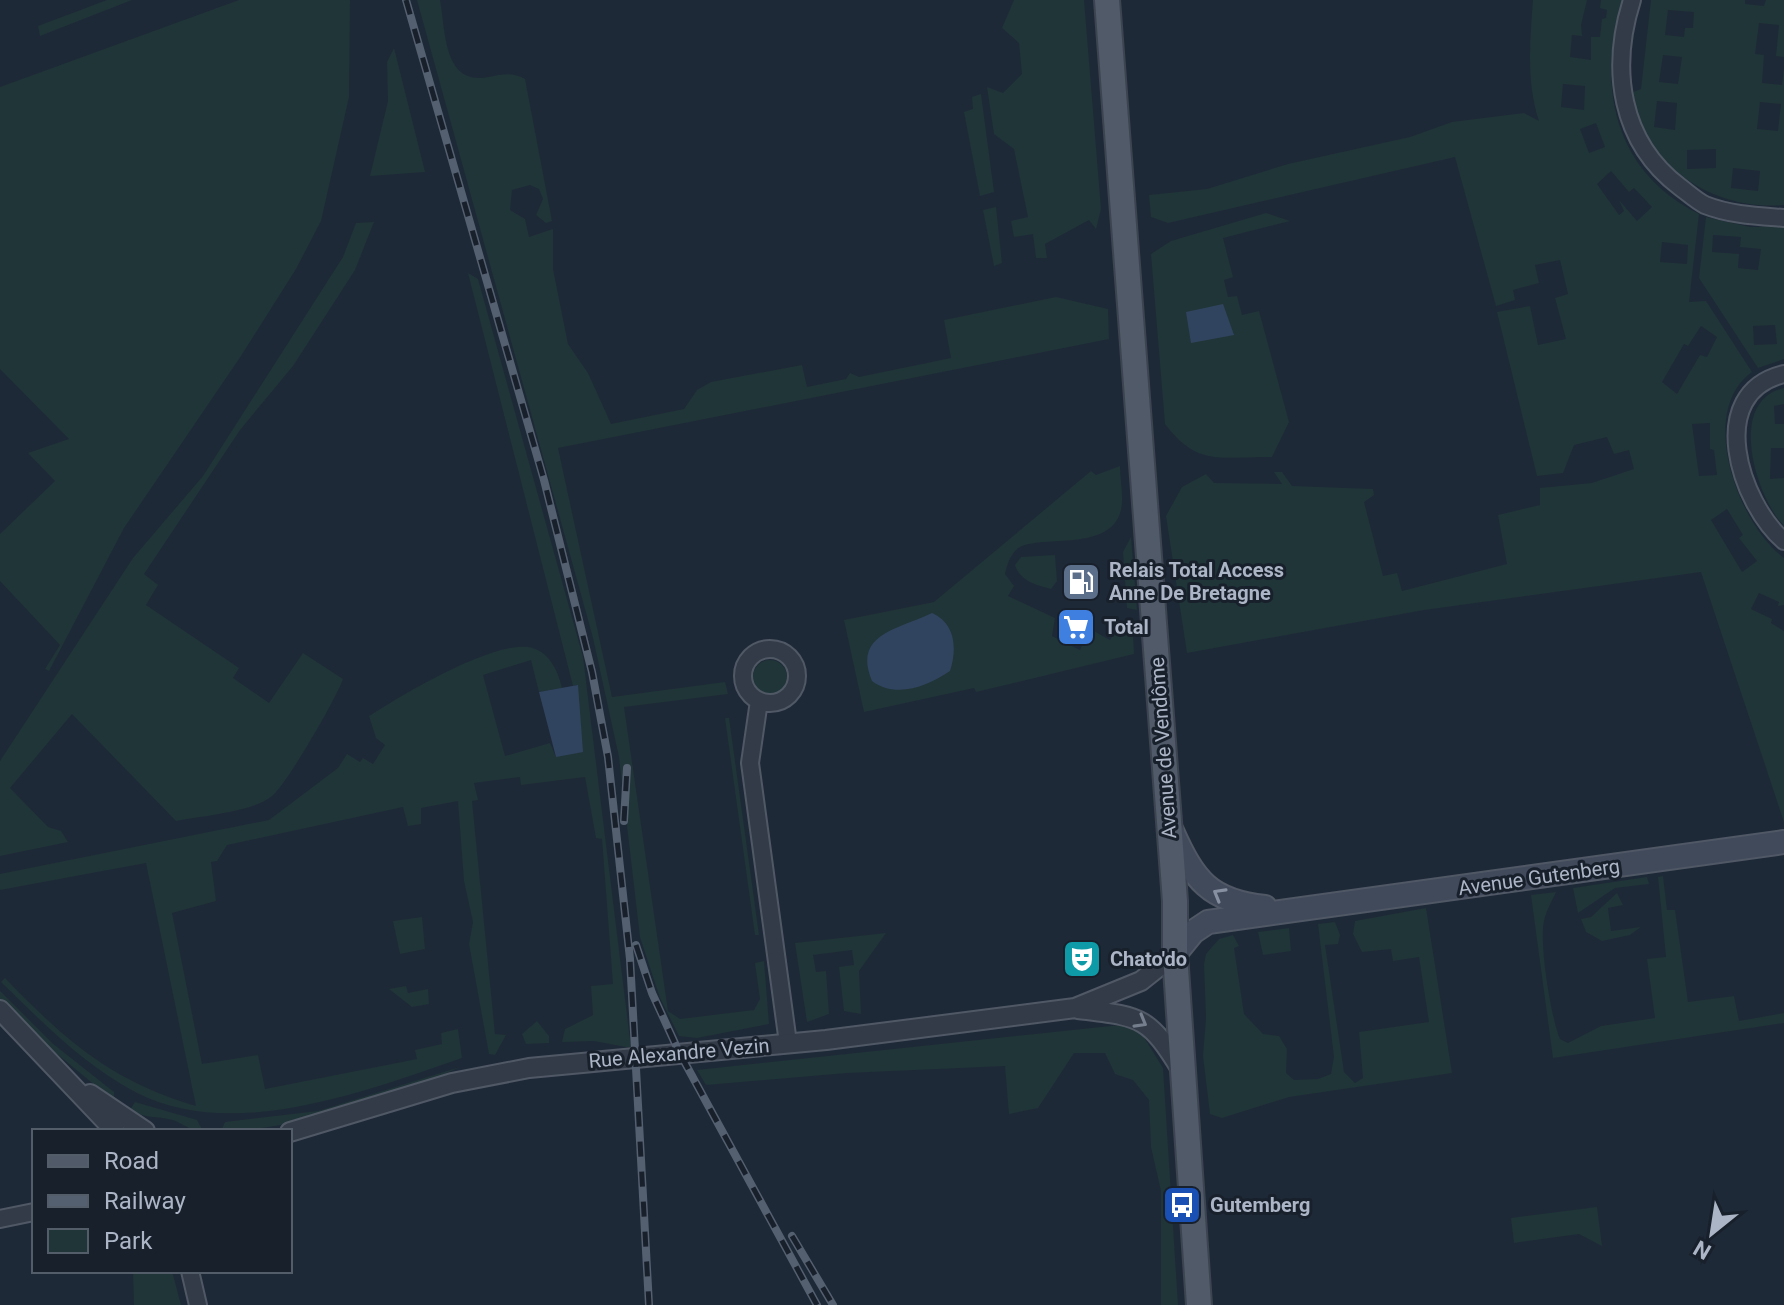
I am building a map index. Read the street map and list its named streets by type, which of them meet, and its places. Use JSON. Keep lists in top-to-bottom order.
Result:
{
  "streets": {
    "main road": ["Avenue de Vendôme", "Avenue Gutenberg"],
    "street": ["Rue Alexandre Vezin"]
  },
  "crossings": [
    ["Avenue de Vendôme", "Avenue Gutenberg"],
    ["Avenue de Vendôme", "Rue Alexandre Vezin"],
    ["Avenue Gutenberg", "Rue Alexandre Vezin"]
  ],
  "places": {
    "fuel station": ["Relais Total Access Anne De Bretagne"],
    "supermarket": ["Total"],
    "theatre": ["Chato'do"],
    "bus stop": ["Gutemberg"]
  },
  "legend": ["Road", "Railway", "Park"],
  "north": "bottom left"
}
